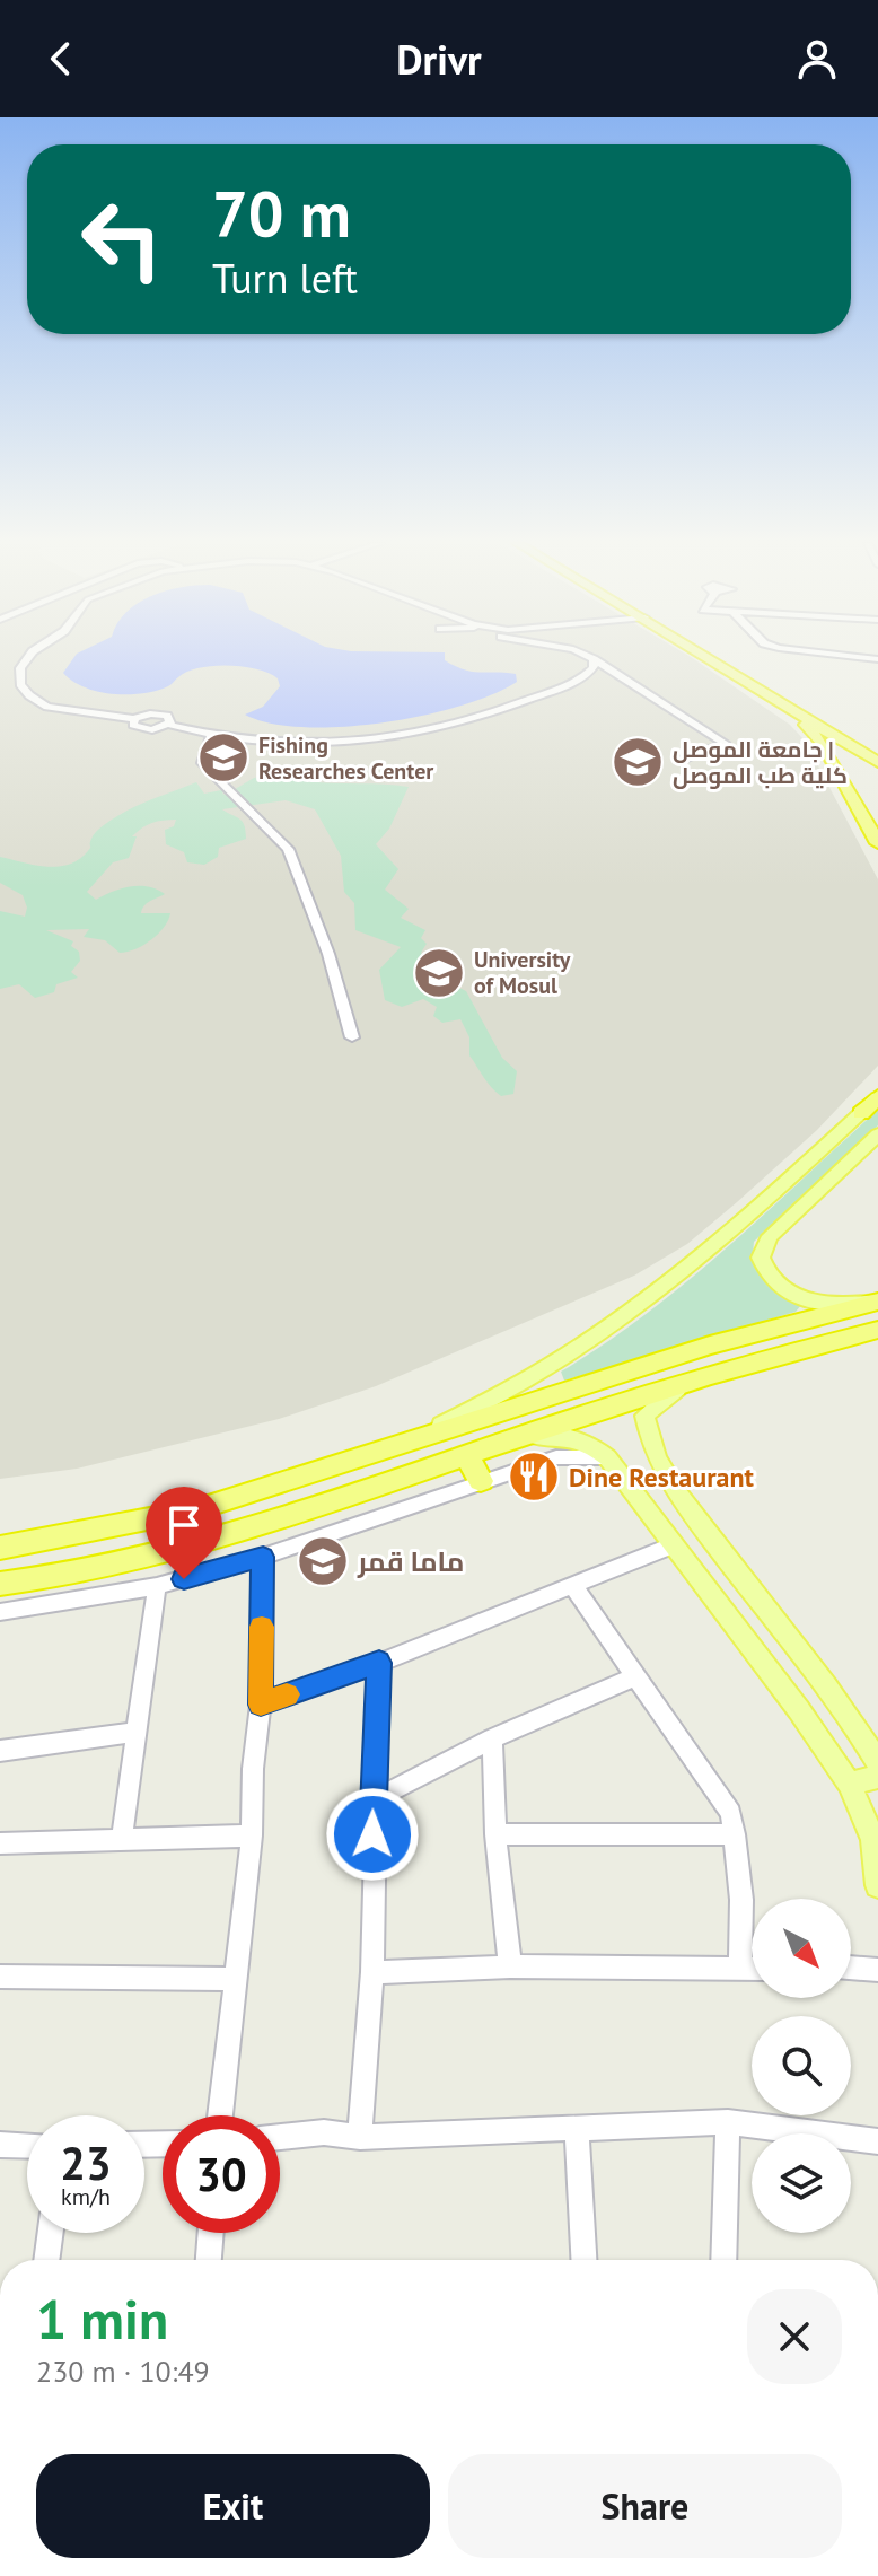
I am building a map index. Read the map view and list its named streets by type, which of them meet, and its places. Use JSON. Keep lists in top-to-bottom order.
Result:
{
  "places": {
    "school or university": [
      "Fishing Researches Center",
      "جامعة الموصل | كلية طب الموصل",
      "University of Mosul",
      "ماما قمر"
    ],
    "restaurant": ["Dine Restaurant"]
  },
  "north": "bottom right",
  "page": {
    "header": "Drivr",
    "turn": ["70 m", "Turn left"],
    "speed": "23 km/h",
    "limit": "30",
    "heading": ["1 min", "230 m · 10:49"],
    "buttons": ["Exit", "Share"]
  }
}
